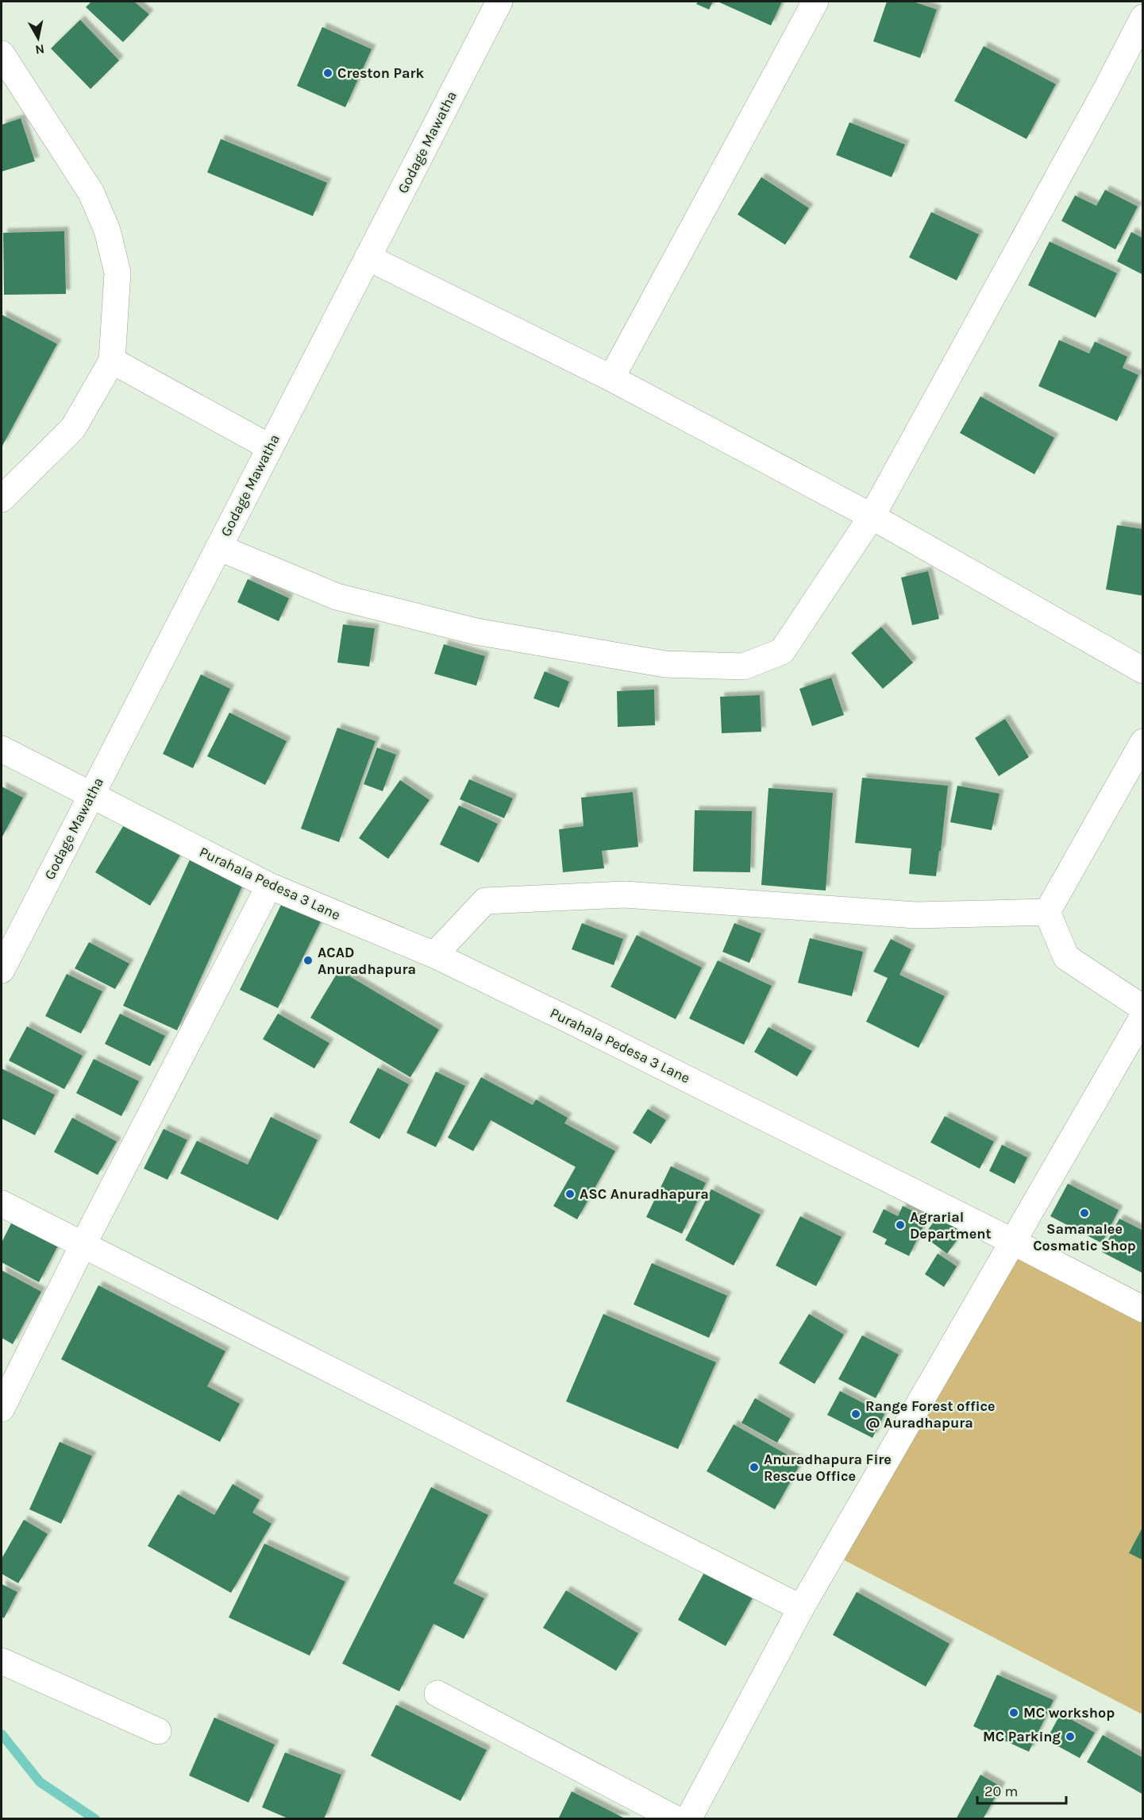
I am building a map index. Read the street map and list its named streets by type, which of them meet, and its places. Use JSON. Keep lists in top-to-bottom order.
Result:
{
  "streets": {
    "street": ["Godage Mawatha", "Purahala Pedesa 3 Lane"]
  },
  "crossings": [
    ["Godage Mawatha", "Purahala Pedesa 3 Lane"]
  ],
  "places": [
    "Creston Park",
    "ACAD Anuradhapura",
    "ASC Anuradhapura",
    "Samanalee Cosmatic Shop",
    "Agrarial Department",
    "Range Forest office @ Auradhapura",
    "Anuradhapura Fire Rescue Office",
    "MC workshop",
    "MC Parking"
  ],
  "scale_bar": "20 m",
  "north": "bottom"
}
